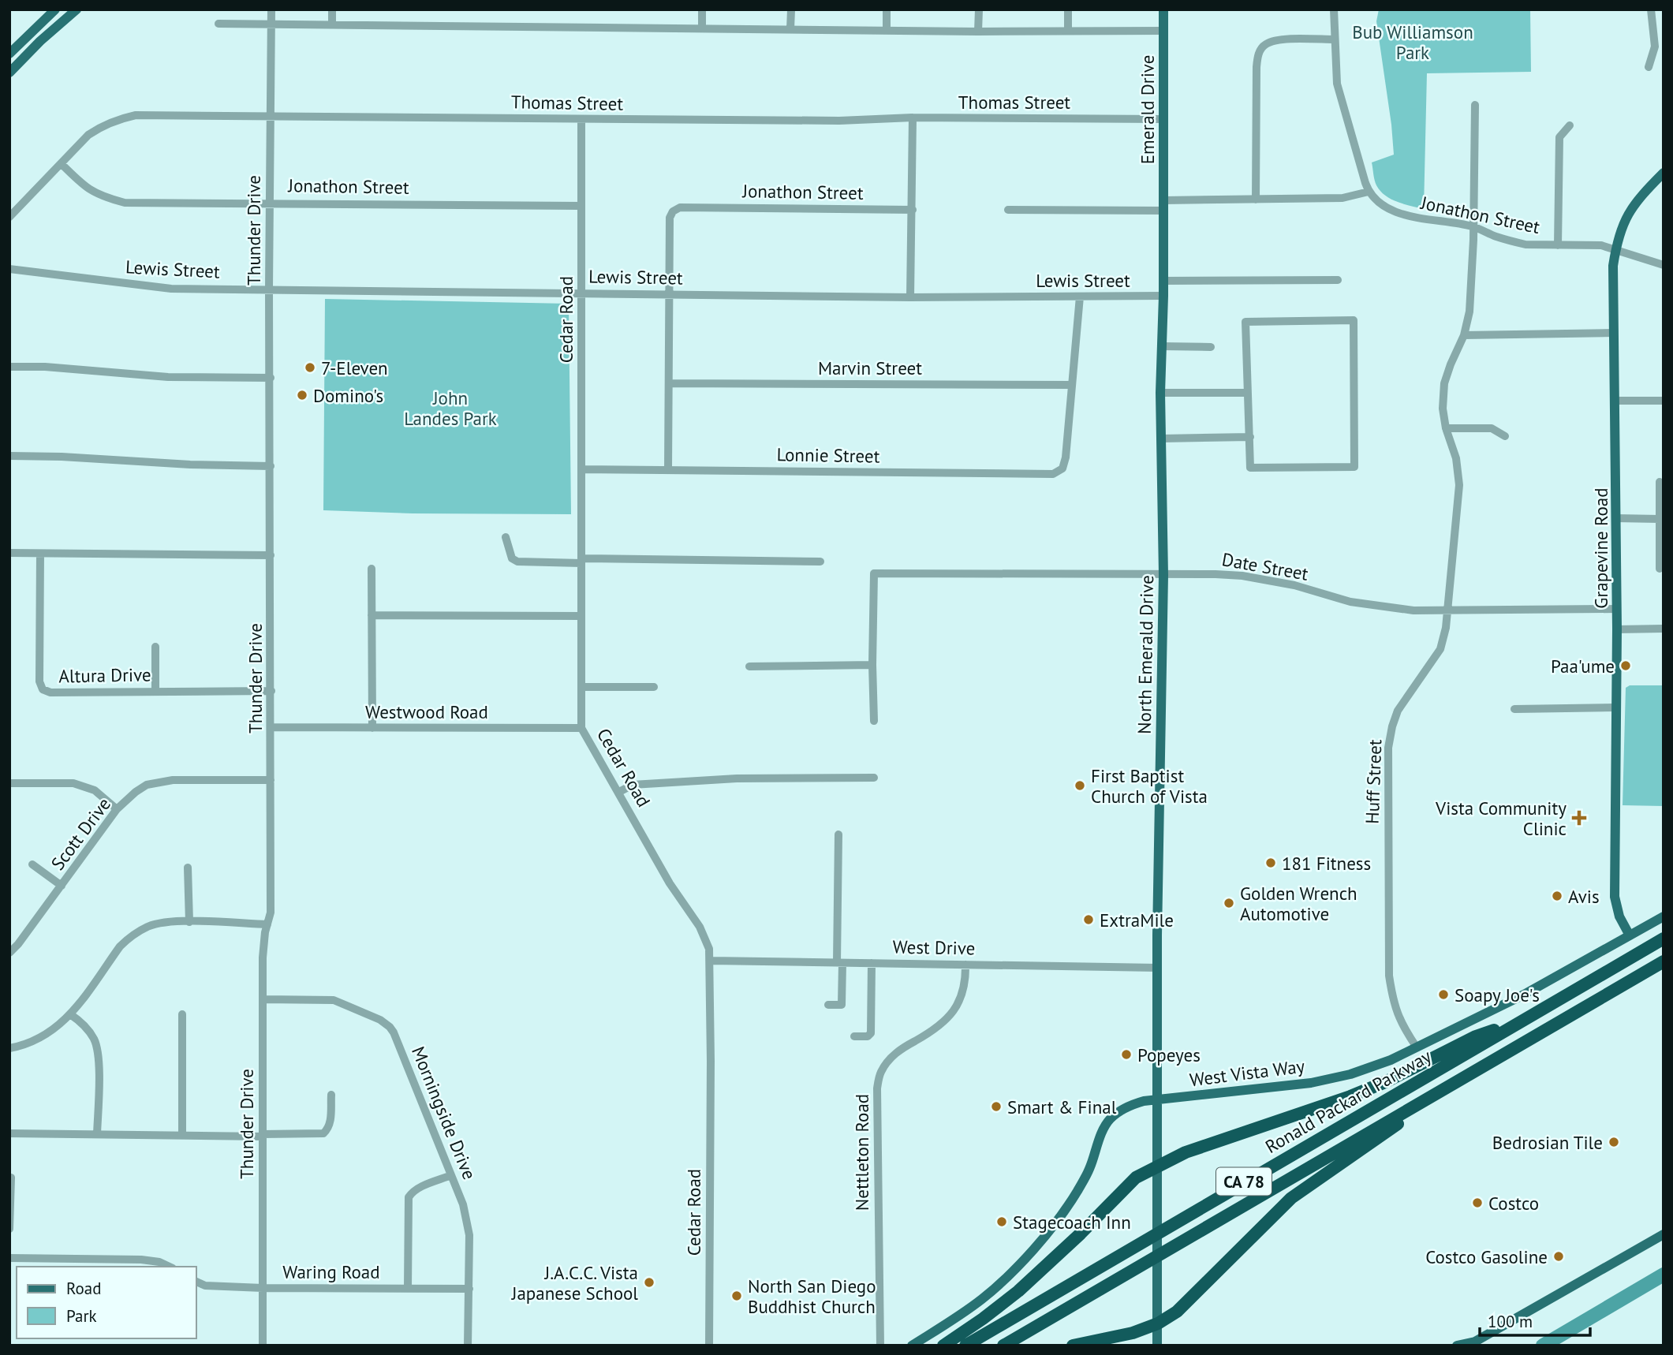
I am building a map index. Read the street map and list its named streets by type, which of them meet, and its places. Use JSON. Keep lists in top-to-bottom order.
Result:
{
  "streets": {
    "highway": ["Ronald Packard Parkway", "CA 78"],
    "main road": [
      "Emerald Drive",
      "Grapevine Road",
      "North Emerald Drive",
      "West Vista Way"
    ],
    "street": [
      "Thomas Street",
      "Jonathon Street",
      "Thunder Drive",
      "Lewis Street",
      "Cedar Road",
      "Marvin Street",
      "Lonnie Street",
      "Date Street",
      "Altura Drive",
      "Westwood Road",
      "Huff Street",
      "Scott Drive",
      "West Drive",
      "Morningside Drive",
      "Nettleton Road",
      "Waring Road"
    ]
  },
  "crossings": [
    ["Thomas Street", "Emerald Drive"],
    ["Thomas Street", "Jonathon Street"],
    ["Thomas Street", "Thunder Drive"],
    ["Thomas Street", "Cedar Road"],
    ["Emerald Drive", "North Emerald Drive"],
    ["Jonathon Street", "Thunder Drive"],
    ["Jonathon Street", "Lewis Street"],
    ["Jonathon Street", "Cedar Road"],
    ["Jonathon Street", "Grapevine Road"],
    ["Jonathon Street", "Huff Street"],
    ["Thunder Drive", "Lewis Street"],
    ["Thunder Drive", "Altura Drive"],
    ["Thunder Drive", "Westwood Road"],
    ["Thunder Drive", "Scott Drive"],
    ["Thunder Drive", "Morningside Drive"],
    ["Thunder Drive", "Waring Road"],
    ["Lewis Street", "Cedar Road"],
    ["Lewis Street", "North Emerald Drive"],
    ["Cedar Road", "Lonnie Street"],
    ["Cedar Road", "Westwood Road"],
    ["Cedar Road", "West Drive"],
    ["Marvin Street", "Lonnie Street"],
    ["Grapevine Road", "Date Street"],
    ["Grapevine Road", "West Vista Way"],
    ["Date Street", "North Emerald Drive"],
    ["Date Street", "Huff Street"],
    ["North Emerald Drive", "West Drive"],
    ["North Emerald Drive", "West Vista Way"],
    ["Huff Street", "West Vista Way"],
    ["West Drive", "Nettleton Road"],
    ["Morningside Drive", "Waring Road"]
  ],
  "parks": ["Bub Williamson Park", "John Landes Park"],
  "places": {
    "other": [
      "7-Eleven",
      "Domino's",
      "Paa'ume",
      "First Baptist Church of Vista",
      "181 Fitness",
      "Avis",
      "Golden Wrench Automotive",
      "ExtraMile",
      "Soapy Joe's",
      "Popeyes",
      "Smart & Final",
      "Bedrosian Tile",
      "Costco",
      "Stagecoach Inn",
      "Costco Gasoline",
      "J.A.C.C. Vista Japanese School",
      "North San Diego Buddhist Church"
    ],
    "health": ["Vista Community Clinic"]
  },
  "legend": ["Road", "Park"],
  "scale_bar": "100 m"
}
